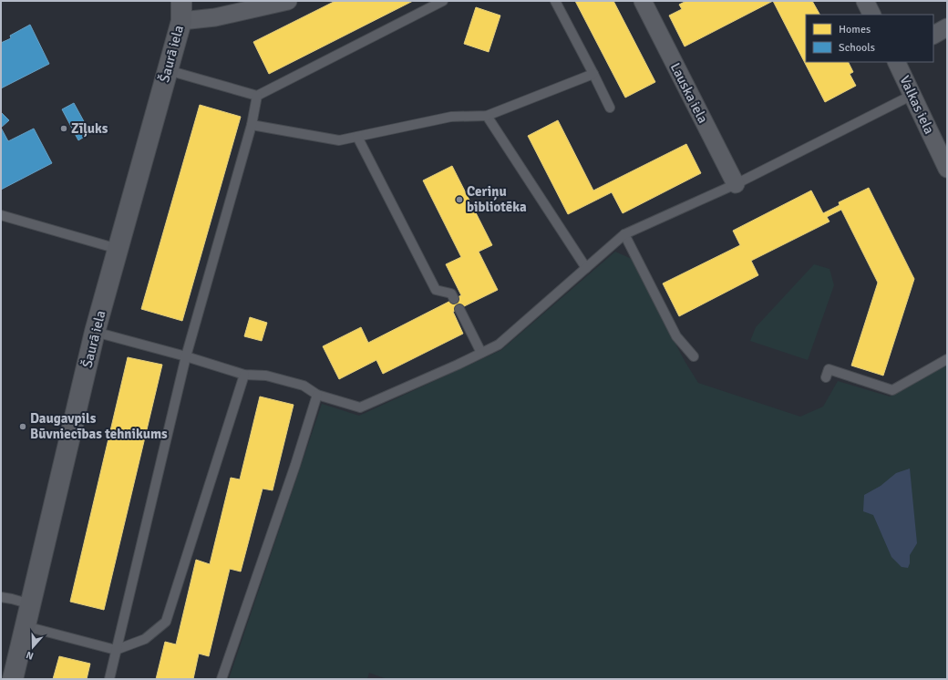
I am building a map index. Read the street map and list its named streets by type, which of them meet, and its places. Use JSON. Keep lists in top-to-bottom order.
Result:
{
  "streets": {
    "street": ["Šaurā iela", "Lauska iela", "Valkas iela"]
  },
  "places": ["Zīļuks", "Ceriņu bibliotēka", "Daugavpils Būvniecības tehnikums"],
  "legend": ["Homes", "Schools"],
  "north": "bottom"
}
